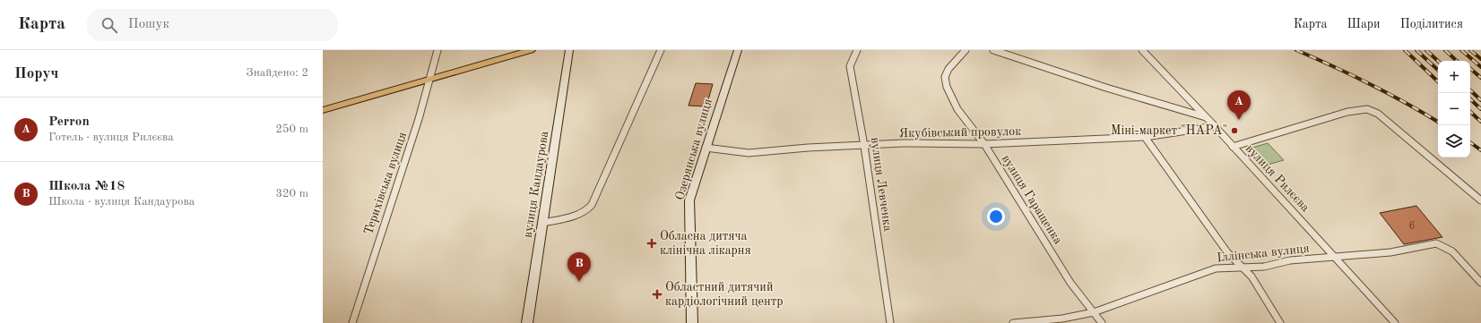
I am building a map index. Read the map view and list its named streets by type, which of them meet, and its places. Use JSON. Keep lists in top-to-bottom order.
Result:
{
  "streets": {
    "street": [
      "Якубівський провулок",
      "Озерянська вулиця",
      "вулиця Рилєєва",
      "Терихівська вулиця",
      "вулиця Кандаурова",
      "вулиця Левченка",
      "вулиця Гаращенка",
      "Іллінська вулиця"
    ]
  },
  "crossings": [
    ["Якубівський провулок", "Озерянська вулиця"],
    ["Якубівський провулок", "вулиця Рилєєва"],
    ["Якубівський провулок", "вулиця Левченка"],
    ["Якубівський провулок", "вулиця Гаращенка"],
    ["вулиця Рилєєва", "Іллінська вулиця"],
    ["вулиця Гаращенка", "Іллінська вулиця"]
  ],
  "places": {
    "other": ["Міні-маркет \"НАРА\""],
    "health": ["Обласна дитяча клінічна лікарня", "Областний дитячий кардіологічний центр"]
  },
  "house_numbers": ["6"],
  "page": {
    "header": "Карта",
    "search": "Пошук",
    "nav": ["Карта", "Шари", "Поділитися"],
    "heading": ["Поруч", "Знайдено: 2"],
    "map_buttons": ["+", "−"],
    "pins": ["A", "B"],
    "list": [
      {
        "mark": "A",
        "name": "Perron",
        "note": "Готель · вулиця Рилєєва",
        "value": "250 m"
      },
      {
        "mark": "B",
        "name": "Школа №18",
        "note": "Школа · вулиця Кандаурова",
        "value": "320 m"
      }
    ]
  }
}
